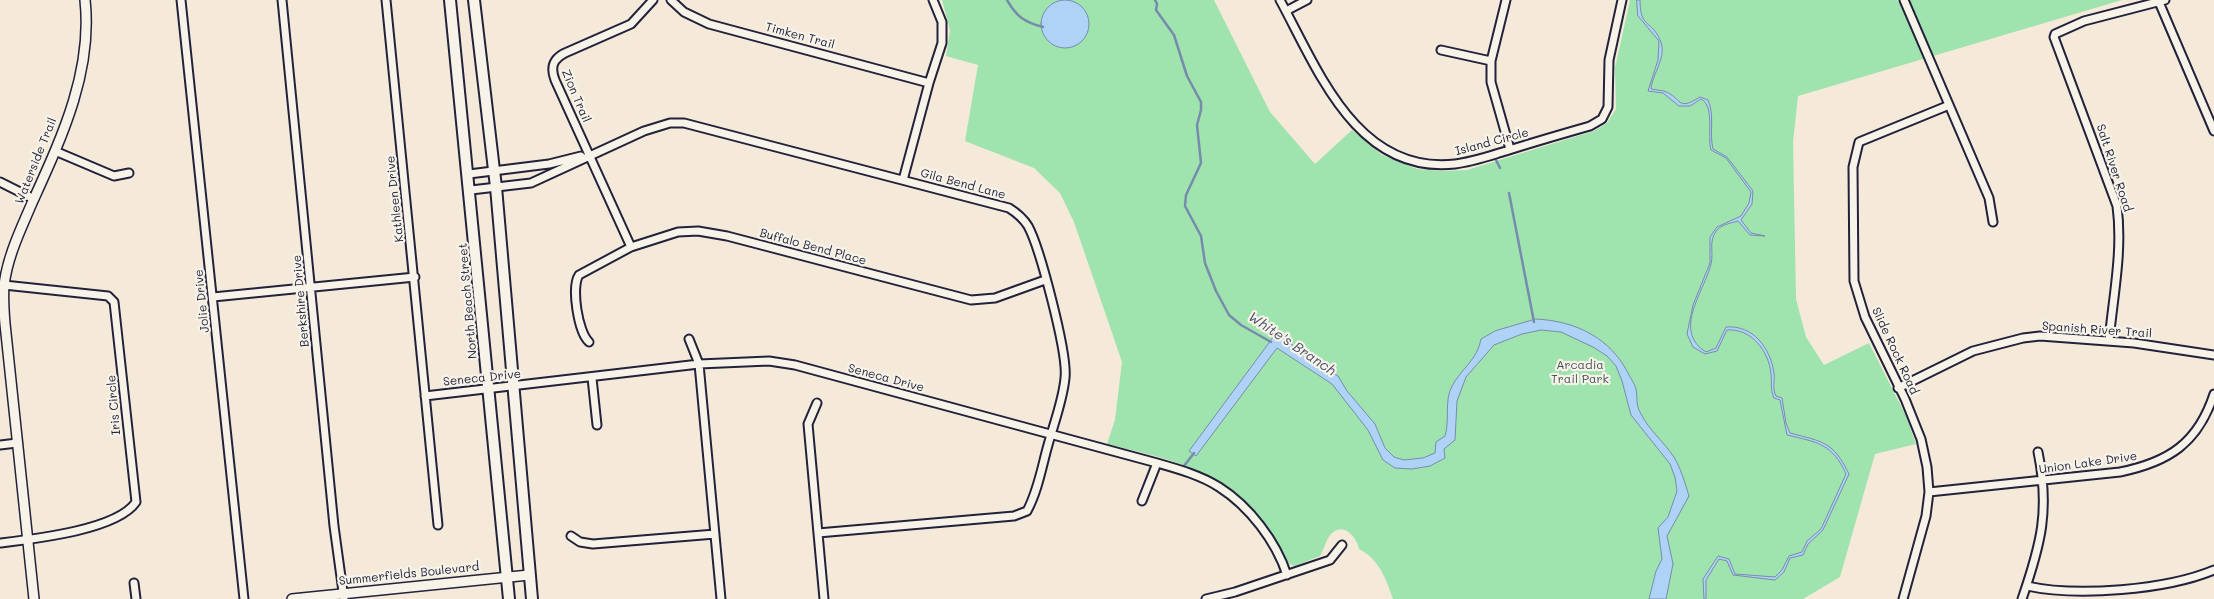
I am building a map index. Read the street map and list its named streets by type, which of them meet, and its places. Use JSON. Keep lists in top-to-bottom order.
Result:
{
  "streets": {
    "main road": ["North Beach Street"],
    "street": [
      "Timken Trail",
      "Zion Trail",
      "Island Circle",
      "Waterside Trail",
      "Salt River Road",
      "Gila Bend Lane",
      "Kathleen Drive",
      "Buffalo Bend Place",
      "Jolie Drive",
      "Berkshire Drive",
      "Spanish River Trail",
      "Slide Rock Road",
      "Seneca Drive",
      "Iris Circle",
      "Union Lake Drive",
      "Summerfields Boulevard"
    ]
  },
  "crossings": [
    ["Zion Trail", "Gila Bend Lane"],
    ["Zion Trail", "Buffalo Bend Place"],
    ["Waterside Trail", "Iris Circle"],
    ["Salt River Road", "Spanish River Trail"],
    ["Gila Bend Lane", "Buffalo Bend Place"],
    ["Gila Bend Lane", "North Beach Street"],
    ["Gila Bend Lane", "Seneca Drive"],
    ["Kathleen Drive", "Seneca Drive"],
    ["Berkshire Drive", "Summerfields Boulevard"],
    ["North Beach Street", "Seneca Drive"],
    ["North Beach Street", "Summerfields Boulevard"],
    ["Spanish River Trail", "Slide Rock Road"],
    ["Slide Rock Road", "Union Lake Drive"]
  ],
  "water": ["White's Branch"],
  "parks": ["Arcadia Trail Park"]
}
